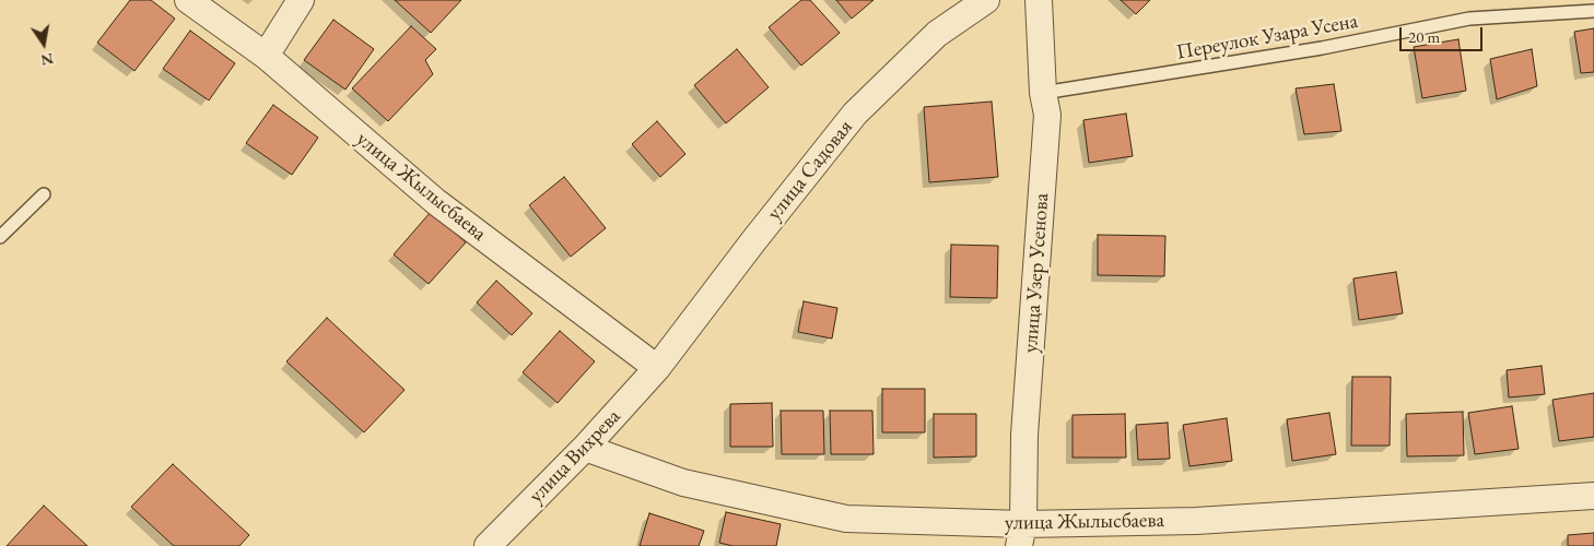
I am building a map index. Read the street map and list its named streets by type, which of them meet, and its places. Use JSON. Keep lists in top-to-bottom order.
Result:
{
  "streets": {
    "street": [
      "улица Садовая",
      "улица Жылысбаева",
      "улица Узер Усенова",
      "улица Вихрева"
    ],
    "lane": ["Переулок Узара Усена"]
  },
  "crossings": [
    ["Переулок Узара Усена", "улица Узер Усенова"],
    ["улица Садовая", "улица Жылысбаева"],
    ["улица Садовая", "улица Вихрева"],
    ["улица Жылысбаева", "улица Узер Усенова"],
    ["улица Жылысбаева", "улица Вихрева"]
  ],
  "scale_bar": "20 m",
  "north": "bottom"
}
